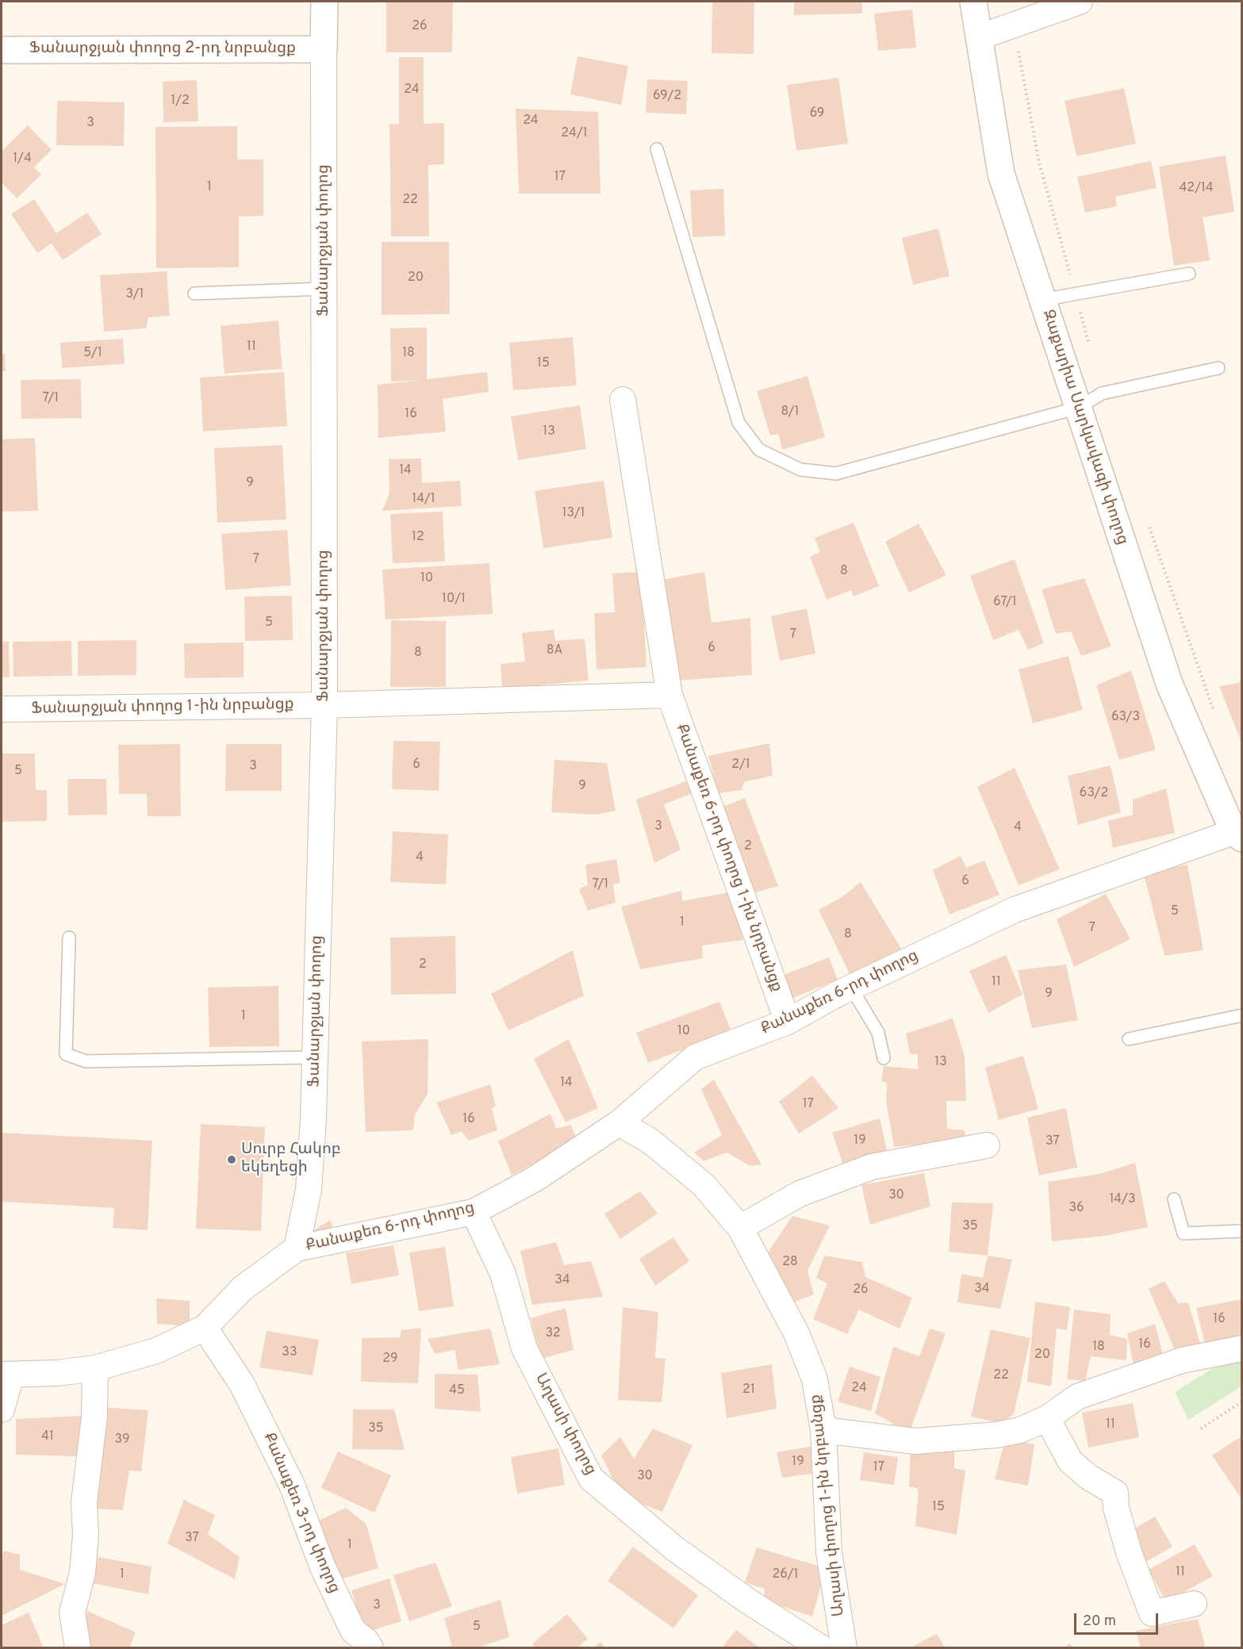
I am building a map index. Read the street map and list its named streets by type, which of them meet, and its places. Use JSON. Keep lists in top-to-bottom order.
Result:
{
  "streets": {
    "main road": ["Ֆանարջյան փողոց 2-րդ նրբանցք", "Ֆանարջյան փողոց", "Զաքարիա Սարկավագի փողոց"],
    "street": [
      "Ֆանարջյան փողոց 1-ին նրբանցք",
      "Քանաքեռ 6-րդ փողոց 1-ին նրբանցք",
      "Քանաքեռ 6-րդ փողոց",
      "Աղասի փողոց",
      "Աղասի փողոց 1-ին նրբանցք",
      "Քանաքեռ 3-րդ փողոց"
    ]
  },
  "crossings": [
    ["Ֆանարջյան փողոց 2-րդ նրբանցք", "Ֆանարջյան փողոց"],
    ["Ֆանարջյան փողոց", "Ֆանարջյան փողոց 1-ին նրբանցք"],
    ["Ֆանարջյան փողոց", "Քանաքեռ 6-րդ փողոց"],
    ["Զաքարիա Սարկավագի փողոց", "Քանաքեռ 6-րդ փողոց"],
    ["Քանաքեռ 6-րդ փողոց 1-ին նրբանցք", "Քանաքեռ 6-րդ փողոց"],
    ["Քանաքեռ 6-րդ փողոց", "Աղասի փողոց"],
    ["Քանաքեռ 6-րդ փողոց", "Աղասի փողոց 1-ին նրբանցք"],
    ["Քանաքեռ 6-րդ փողոց", "Քանաքեռ 3-րդ փողոց"]
  ],
  "places": ["Սուրբ Հակոբ եկեղեցի"],
  "house_numbers": [
    "26",
    "24",
    "69/2",
    "1/2",
    "69",
    "24",
    "3",
    "24/1",
    "1/4",
    "17",
    "1",
    "42/14",
    "22",
    "20",
    "3/1",
    "11",
    "5/1",
    "18",
    "15",
    "7/1",
    "8/1",
    "16",
    "13",
    "14",
    "9",
    "14/1",
    "13/1",
    "12",
    "7",
    "8",
    "10",
    "10/1",
    "67/1",
    "5",
    "7",
    "6",
    "8A",
    "8",
    "63/3",
    "6",
    "2/1",
    "3",
    "5",
    "9",
    "63/2",
    "3",
    "4",
    "2",
    "4",
    "6",
    "7/1",
    "5",
    "1",
    "7",
    "8",
    "2",
    "11",
    "9",
    "1",
    "10",
    "13",
    "14",
    "17",
    "16",
    "19",
    "37",
    "30",
    "14/3",
    "36",
    "35",
    "28",
    "34",
    "34",
    "26",
    "16",
    "32",
    "16",
    "18",
    "33",
    "20",
    "29",
    "22",
    "24",
    "21",
    "45",
    "11",
    "35",
    "41",
    "39",
    "19",
    "17",
    "30",
    "15",
    "37",
    "1",
    "11",
    "1",
    "26/1",
    "3",
    "5"
  ],
  "scale_bar": "20 m"
}
